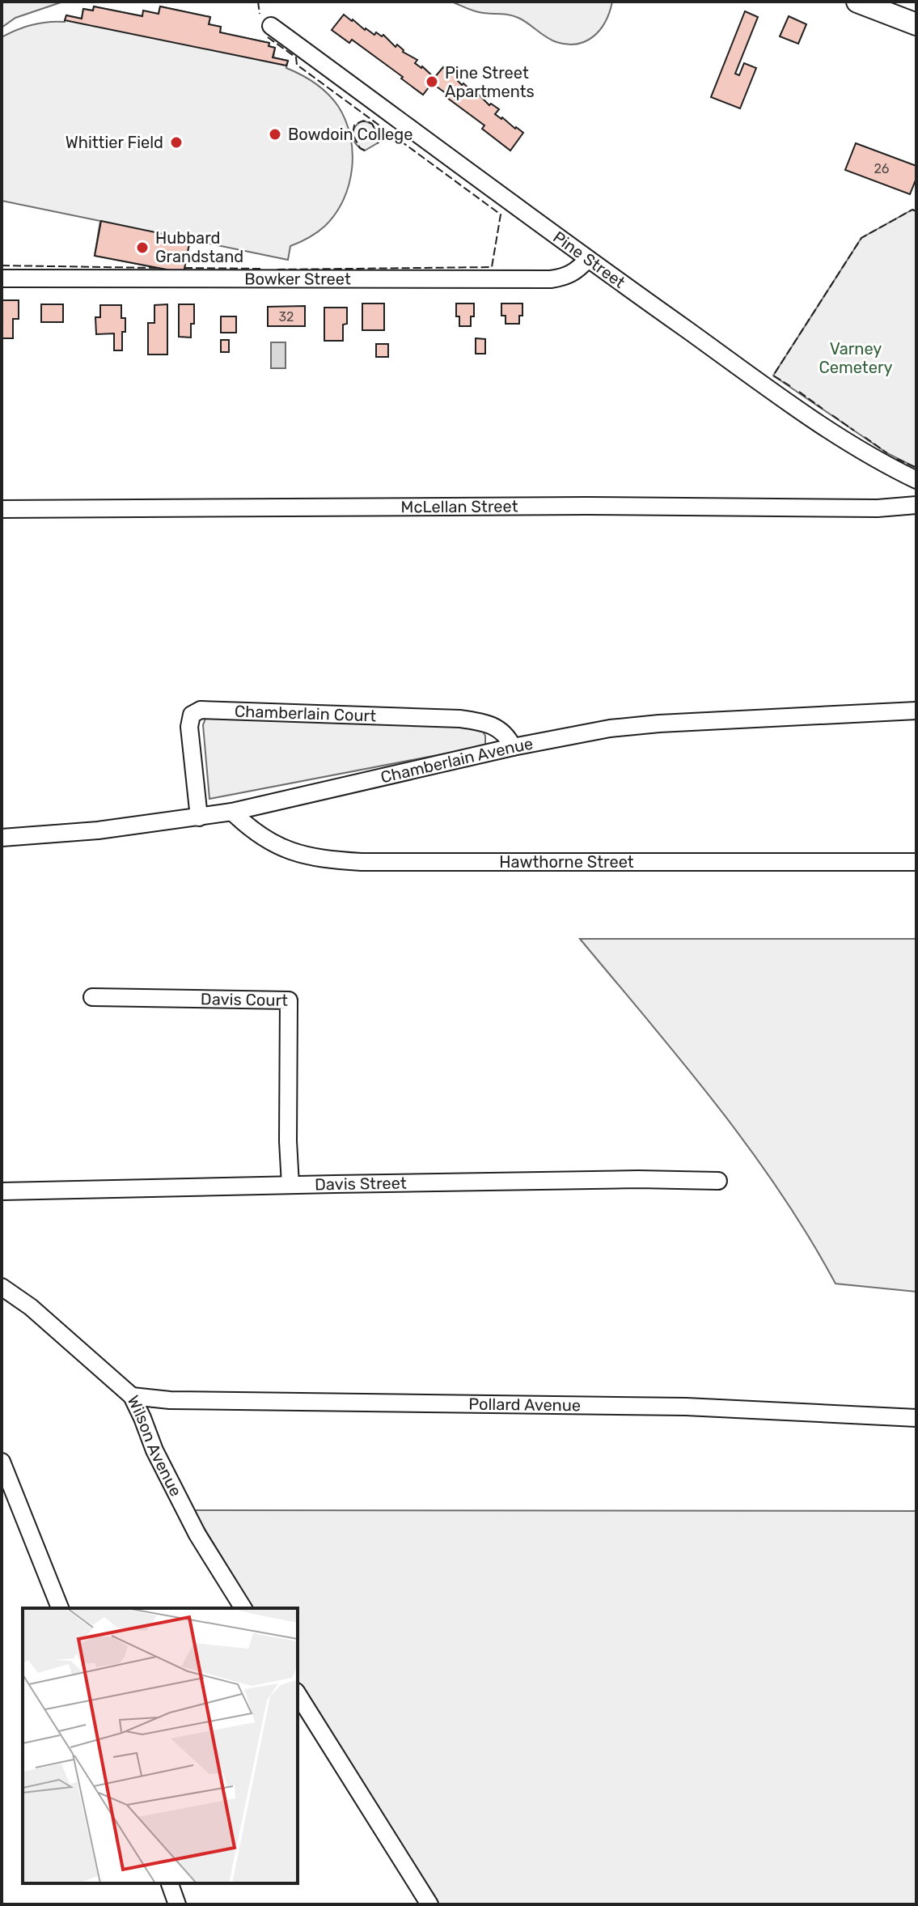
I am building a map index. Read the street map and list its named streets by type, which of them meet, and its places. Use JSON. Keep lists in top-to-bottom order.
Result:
{
  "streets": {
    "street": [
      "Pine Street",
      "Bowker Street",
      "McLellan Street",
      "Chamberlain Court",
      "Chamberlain Avenue",
      "Hawthorne Street",
      "Davis Court",
      "Davis Street",
      "Pollard Avenue",
      "Wilson Avenue"
    ]
  },
  "crossings": [
    ["Pine Street", "Bowker Street"],
    ["Chamberlain Court", "Chamberlain Avenue"],
    ["Chamberlain Avenue", "Hawthorne Street"],
    ["Davis Court", "Davis Street"],
    ["Pollard Avenue", "Wilson Avenue"]
  ],
  "parks": ["Varney Cemetery"],
  "places": [
    "Pine Street Apartments",
    "Bowdoin College",
    "Whittier Field",
    "Hubbard Grandstand"
  ],
  "house_numbers": ["26", "32"]
}
